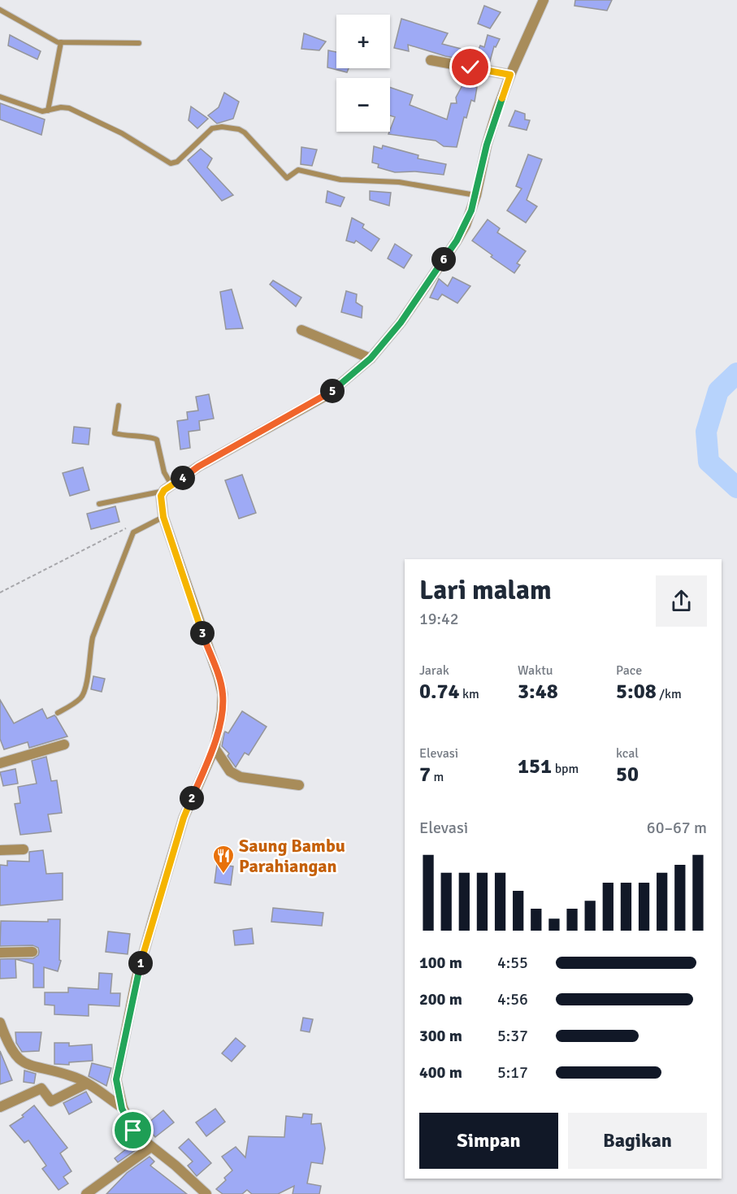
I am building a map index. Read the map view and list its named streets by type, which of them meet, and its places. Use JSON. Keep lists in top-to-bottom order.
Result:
{
  "places": {
    "restaurant": ["Saung Bambu Parahiangan"]
  },
  "page": {
    "map_buttons": ["+", "−"],
    "pins": [
      "6",
      "5",
      "4",
      "3",
      "2",
      "1"
    ],
    "heading": ["Lari malam", "19:42"],
    "stats": [
      ["Jarak", "0.74 km"],
      ["Waktu", "3:48"],
      ["Pace", "5:08 /km"],
      ["Elevasi", "7 m"],
      ["151 bpm"],
      ["kcal", "50"]
    ],
    "chart": ["Elevasi", "60–67 m"],
    "list": [
      {
        "name": "100 m",
        "note": "4:55"
      },
      {
        "name": "200 m",
        "note": "4:56"
      },
      {
        "name": "300 m",
        "note": "5:37"
      },
      {
        "name": "400 m",
        "note": "5:17"
      }
    ],
    "buttons": ["Simpan", "Bagikan"]
  }
}
